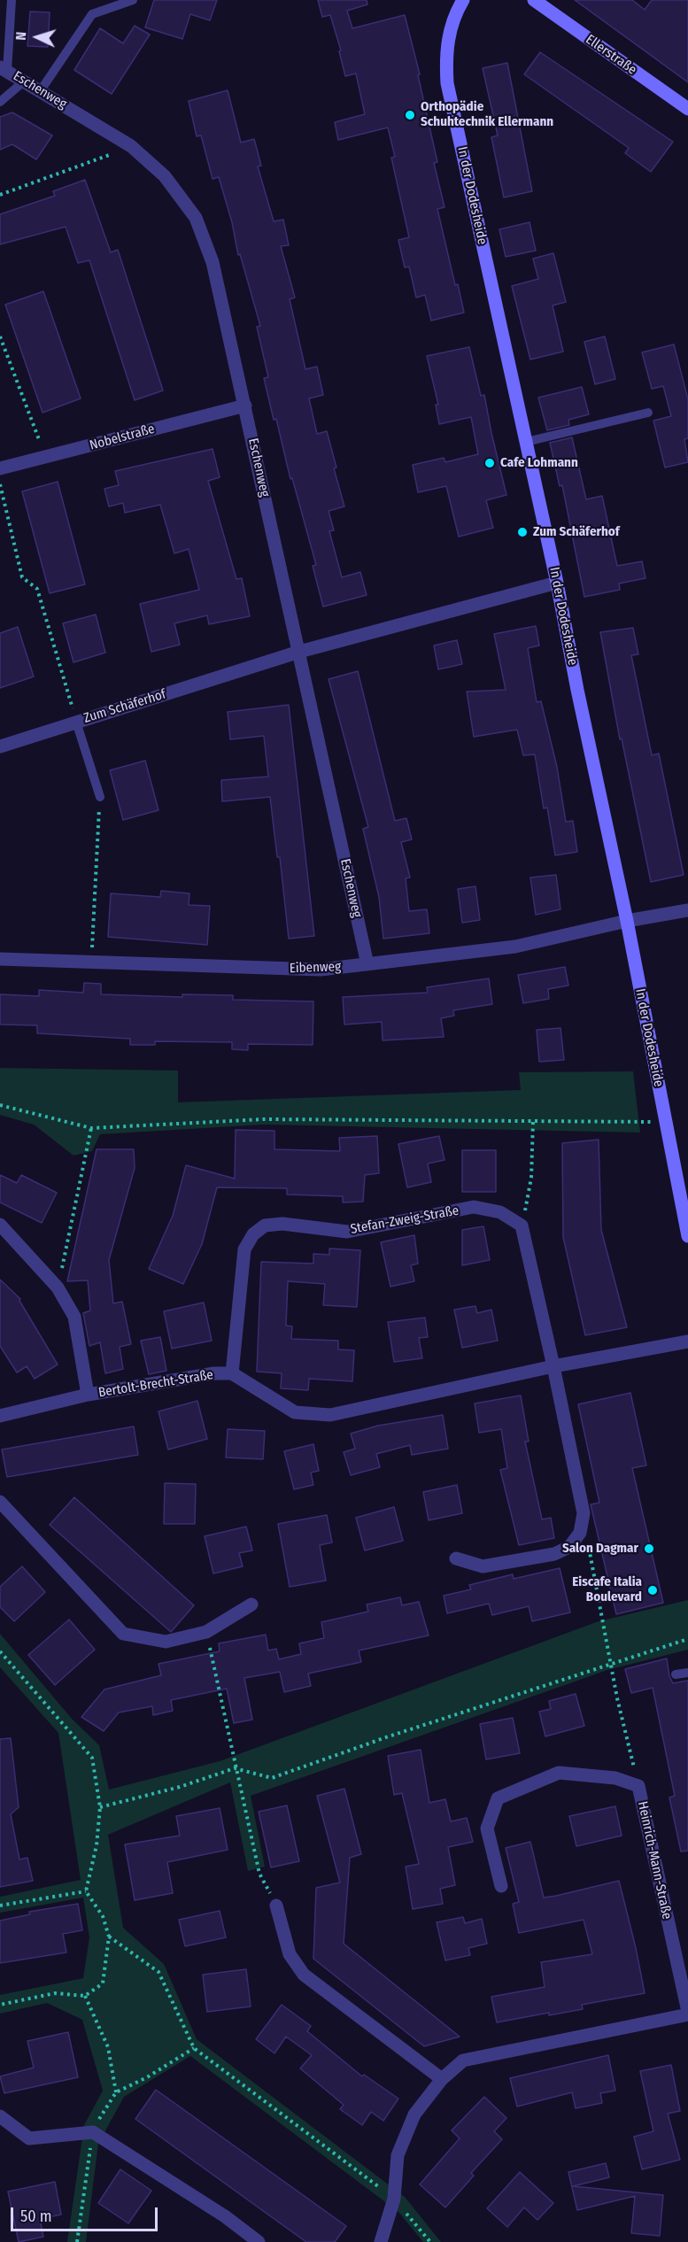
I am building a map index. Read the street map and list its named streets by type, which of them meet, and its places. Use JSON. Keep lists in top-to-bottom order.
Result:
{
  "streets": {
    "street": [
      "Ellerstraße",
      "Eschenweg",
      "In der Dodesheide",
      "Nobelstraße",
      "Zum Schäferhof",
      "Eibenweg",
      "Stefan-Zweig-Straße",
      "Bertolt-Brecht-Straße",
      "Heinrich-Mann-Straße"
    ]
  },
  "crossings": [
    ["Eschenweg", "Nobelstraße"],
    ["Eschenweg", "Zum Schäferhof"],
    ["Eschenweg", "Eibenweg"],
    ["In der Dodesheide", "Zum Schäferhof"],
    ["In der Dodesheide", "Eibenweg"],
    ["Stefan-Zweig-Straße", "Bertolt-Brecht-Straße"]
  ],
  "places": [
    "Orthopädie Schuhtechnik Ellermann",
    "Cafe Lohmann",
    "Zum Schäferhof",
    "Salon Dagmar",
    "Eiscafe Italia Boulevard"
  ],
  "scale_bar": "50 m",
  "north": "left"
}
